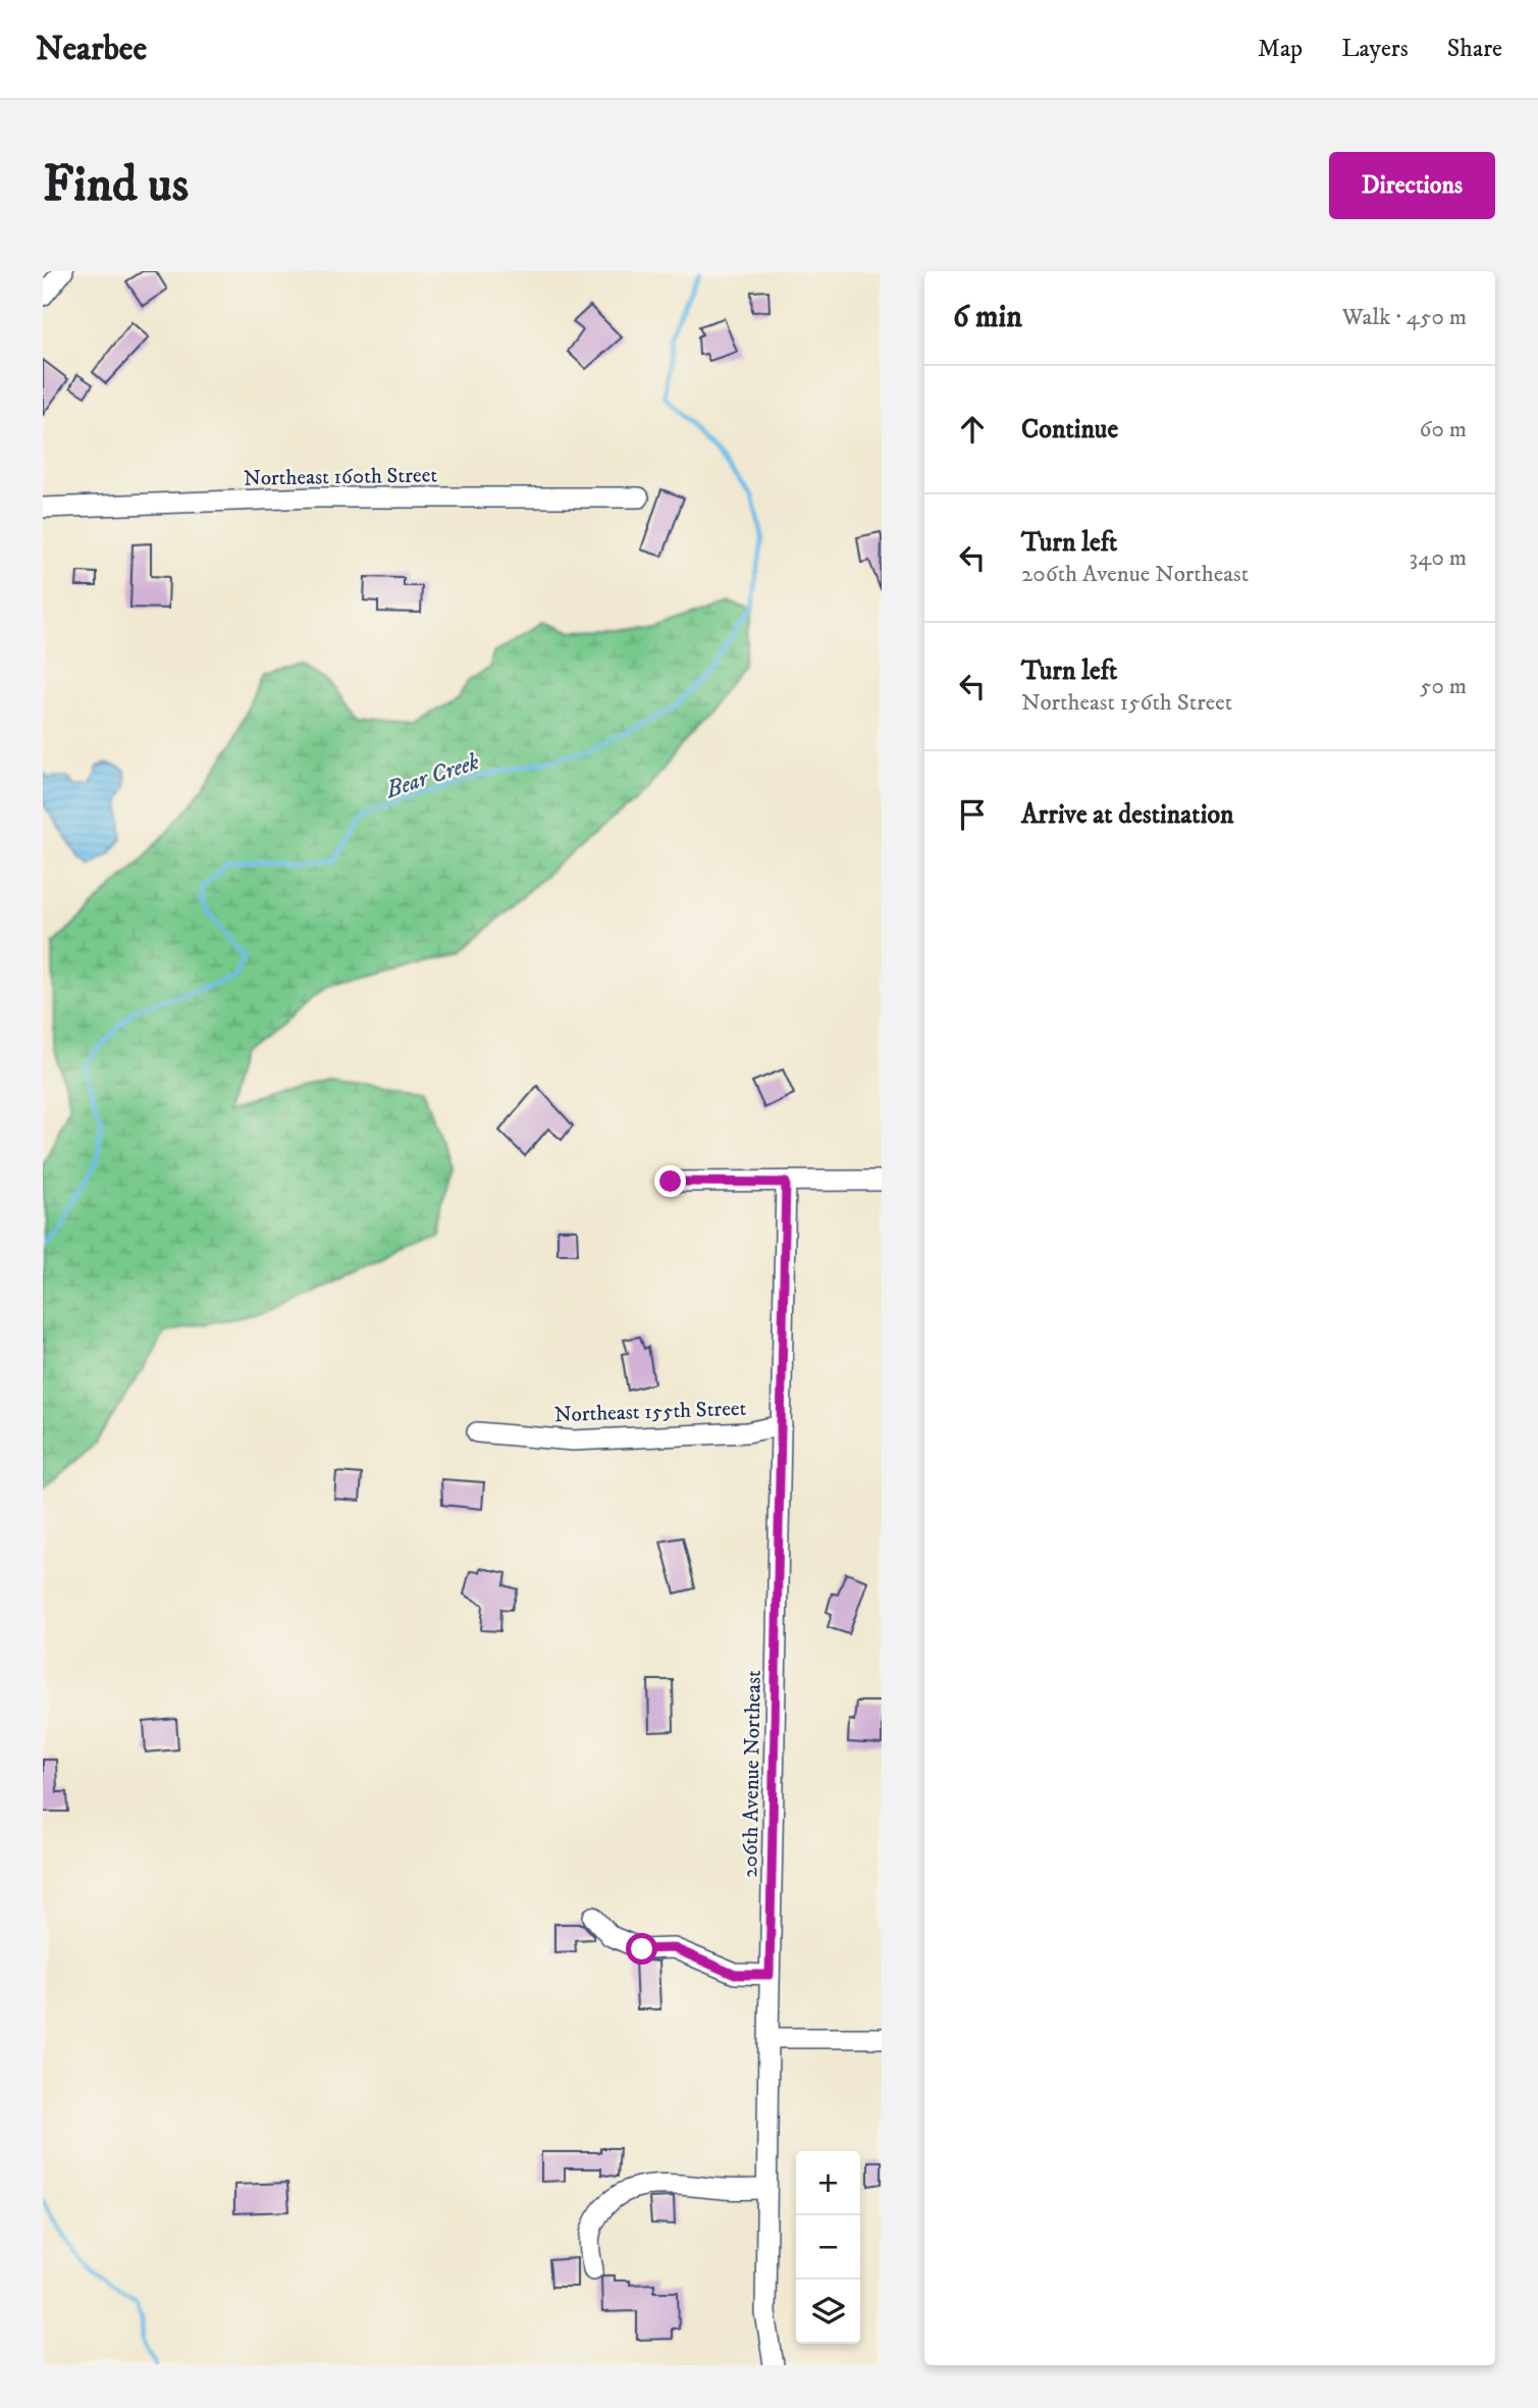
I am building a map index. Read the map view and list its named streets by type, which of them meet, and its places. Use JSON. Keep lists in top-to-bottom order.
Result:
{
  "streets": {
    "street": ["Northeast 160th Street", "Northeast 155th Street", "206th Avenue Northeast"]
  },
  "crossings": [
    ["Northeast 155th Street", "206th Avenue Northeast"]
  ],
  "water": ["Bear Creek"],
  "page": {
    "header": "Nearbee",
    "nav": ["Map", "Layers", "Share"],
    "buttons": "Directions",
    "title": "Find us",
    "heading": ["6 min", "Walk · 450 m"],
    "list": [
      ["Continue", "60 m"],
      ["Turn left", "206th Avenue Northeast", "340 m"],
      ["Turn left", "Northeast 156th Street", "50 m"],
      "Arrive at destination"
    ],
    "map_buttons": ["+", "−"]
  }
}
